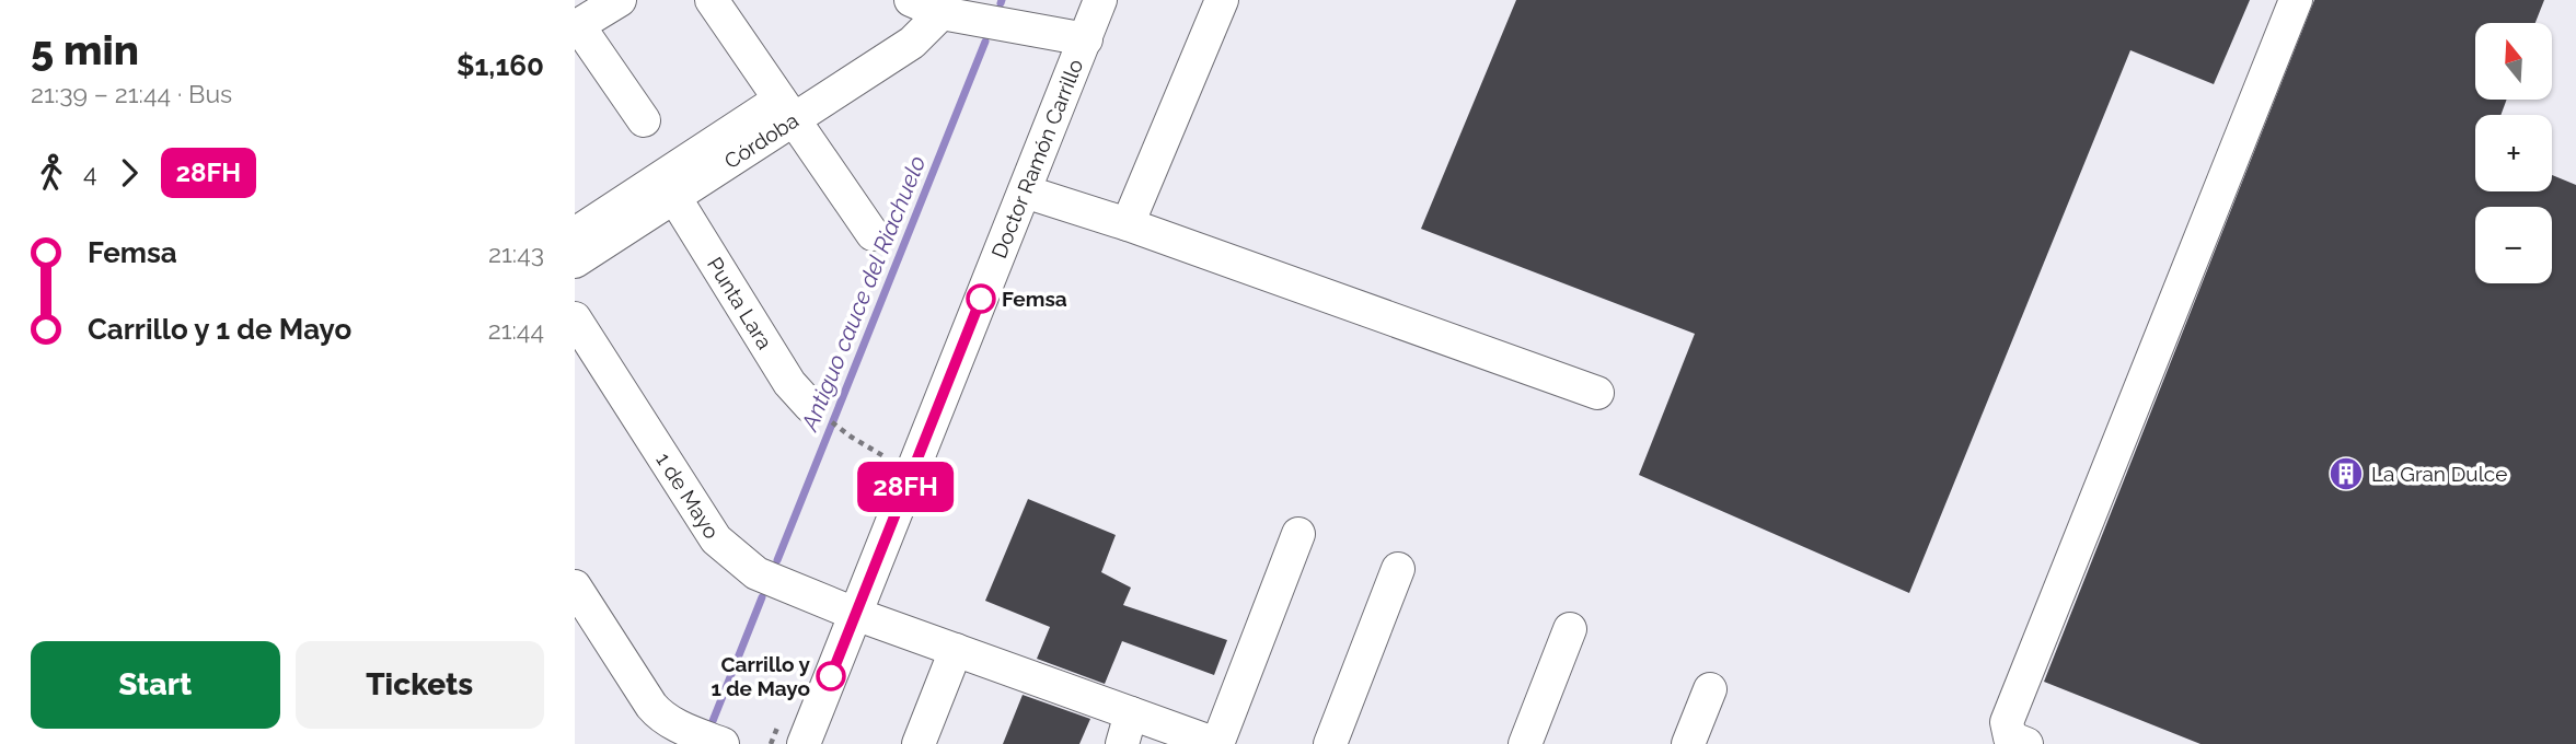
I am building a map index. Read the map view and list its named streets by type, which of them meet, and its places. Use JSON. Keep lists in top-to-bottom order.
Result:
{
  "streets": {
    "street": [
      "Córdoba",
      "Doctor Ramón Carrillo",
      "Punta Lara",
      "1 de Mayo"
    ]
  },
  "crossings": [
    ["Córdoba", "Punta Lara"],
    ["Doctor Ramón Carrillo", "1 de Mayo"]
  ],
  "water": ["Antiguo cauce del Riachuelo"],
  "places": {
    "other": ["Femsa", "Carrillo y 1 de Mayo"],
    "building": ["La Gran Dulce"]
  },
  "lines": ["bus line 28FH"],
  "north": "top",
  "page": {
    "heading": ["5 min", "21:39 – 21:44 · Bus", "$1,160"],
    "on_map": "28FH",
    "map_buttons": ["+", "−"],
    "legs": ["4", "28FH"],
    "list": [
      {
        "name": "Femsa",
        "value": "21:43"
      },
      {
        "name": "Carrillo y 1 de Mayo",
        "value": "21:44"
      }
    ],
    "buttons": ["Start", "Tickets"]
  }
}
